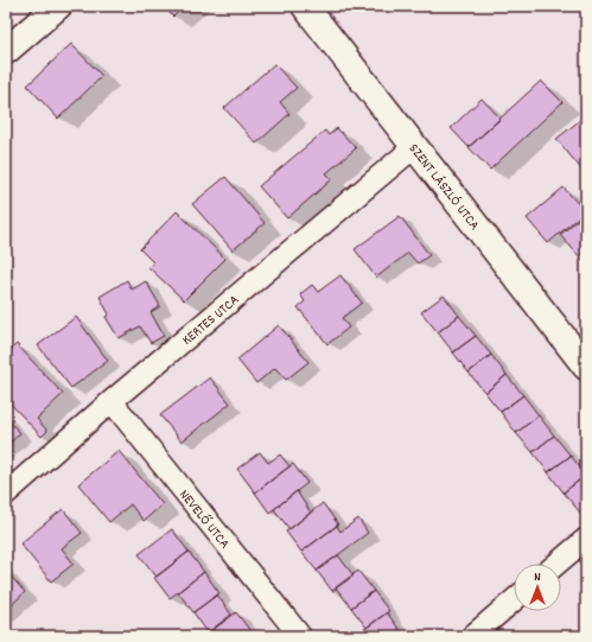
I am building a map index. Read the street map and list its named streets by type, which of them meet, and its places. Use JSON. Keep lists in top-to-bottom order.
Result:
{
  "streets": {
    "street": ["SZENT LÁSZLÓ UTCA", "KERTES UTCA", "NEVELŐ UTCA"]
  },
  "crossings": [
    ["SZENT LÁSZLÓ UTCA", "KERTES UTCA"],
    ["KERTES UTCA", "NEVELŐ UTCA"]
  ],
  "north": "top"
}
